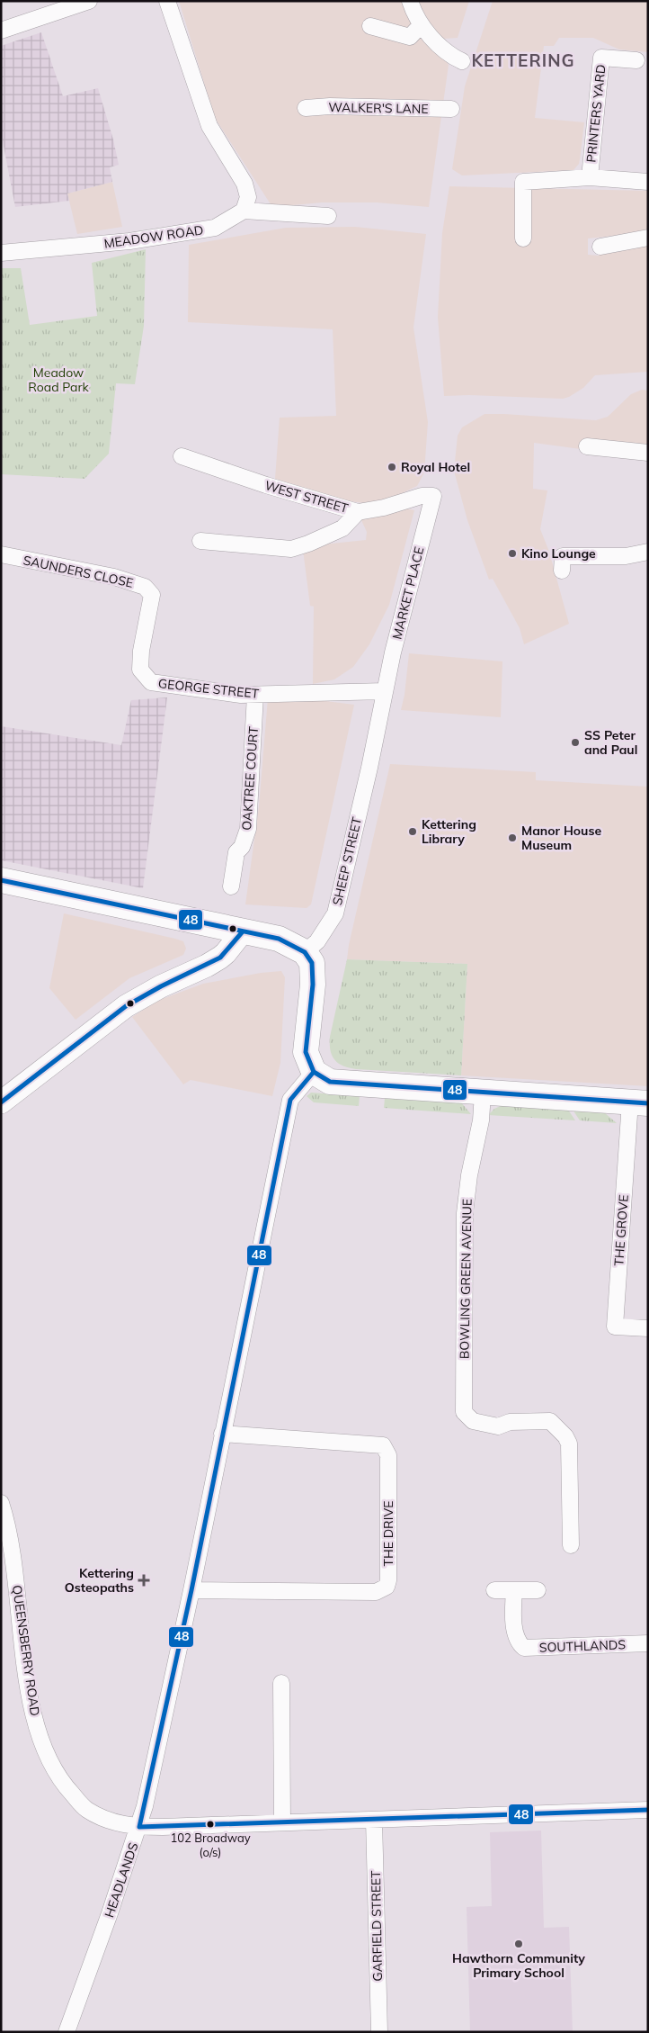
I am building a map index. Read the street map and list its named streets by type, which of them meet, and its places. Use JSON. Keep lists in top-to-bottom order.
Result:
{
  "streets": {
    "street": [
      "WALKER'S LANE",
      "PRINTERS YARD",
      "MEADOW ROAD",
      "WEST STREET",
      "SAUNDERS CLOSE",
      "MARKET PLACE",
      "GEORGE STREET",
      "OAKTREE COURT",
      "SHEEP STREET",
      "THE GROVE",
      "BOWLING GREEN AVENUE",
      "THE DRIVE",
      "SOUTHLANDS",
      "QUEENSBERRY ROAD",
      "HEADLANDS",
      "GARFIELD STREET"
    ]
  },
  "crossings": [
    ["WEST STREET", "MARKET PLACE"],
    ["SAUNDERS CLOSE", "GEORGE STREET"],
    ["MARKET PLACE", "GEORGE STREET"],
    ["MARKET PLACE", "SHEEP STREET"],
    ["GEORGE STREET", "OAKTREE COURT"],
    ["GEORGE STREET", "SHEEP STREET"],
    ["THE DRIVE", "HEADLANDS"],
    ["QUEENSBERRY ROAD", "HEADLANDS"],
    ["QUEENSBERRY ROAD", "GARFIELD STREET"]
  ],
  "districts": ["KETTERING"],
  "parks": ["Meadow Road Park"],
  "places": {
    "other": [
      "Royal Hotel",
      "Kino Lounge",
      "SS Peter and Paul",
      "Kettering Library",
      "Manor House Museum",
      "102 Broadway (o/s)",
      "Hawthorn Community Primary School"
    ],
    "health": ["Kettering Osteopaths"]
  },
  "lines": ["transit line 48"]
}
